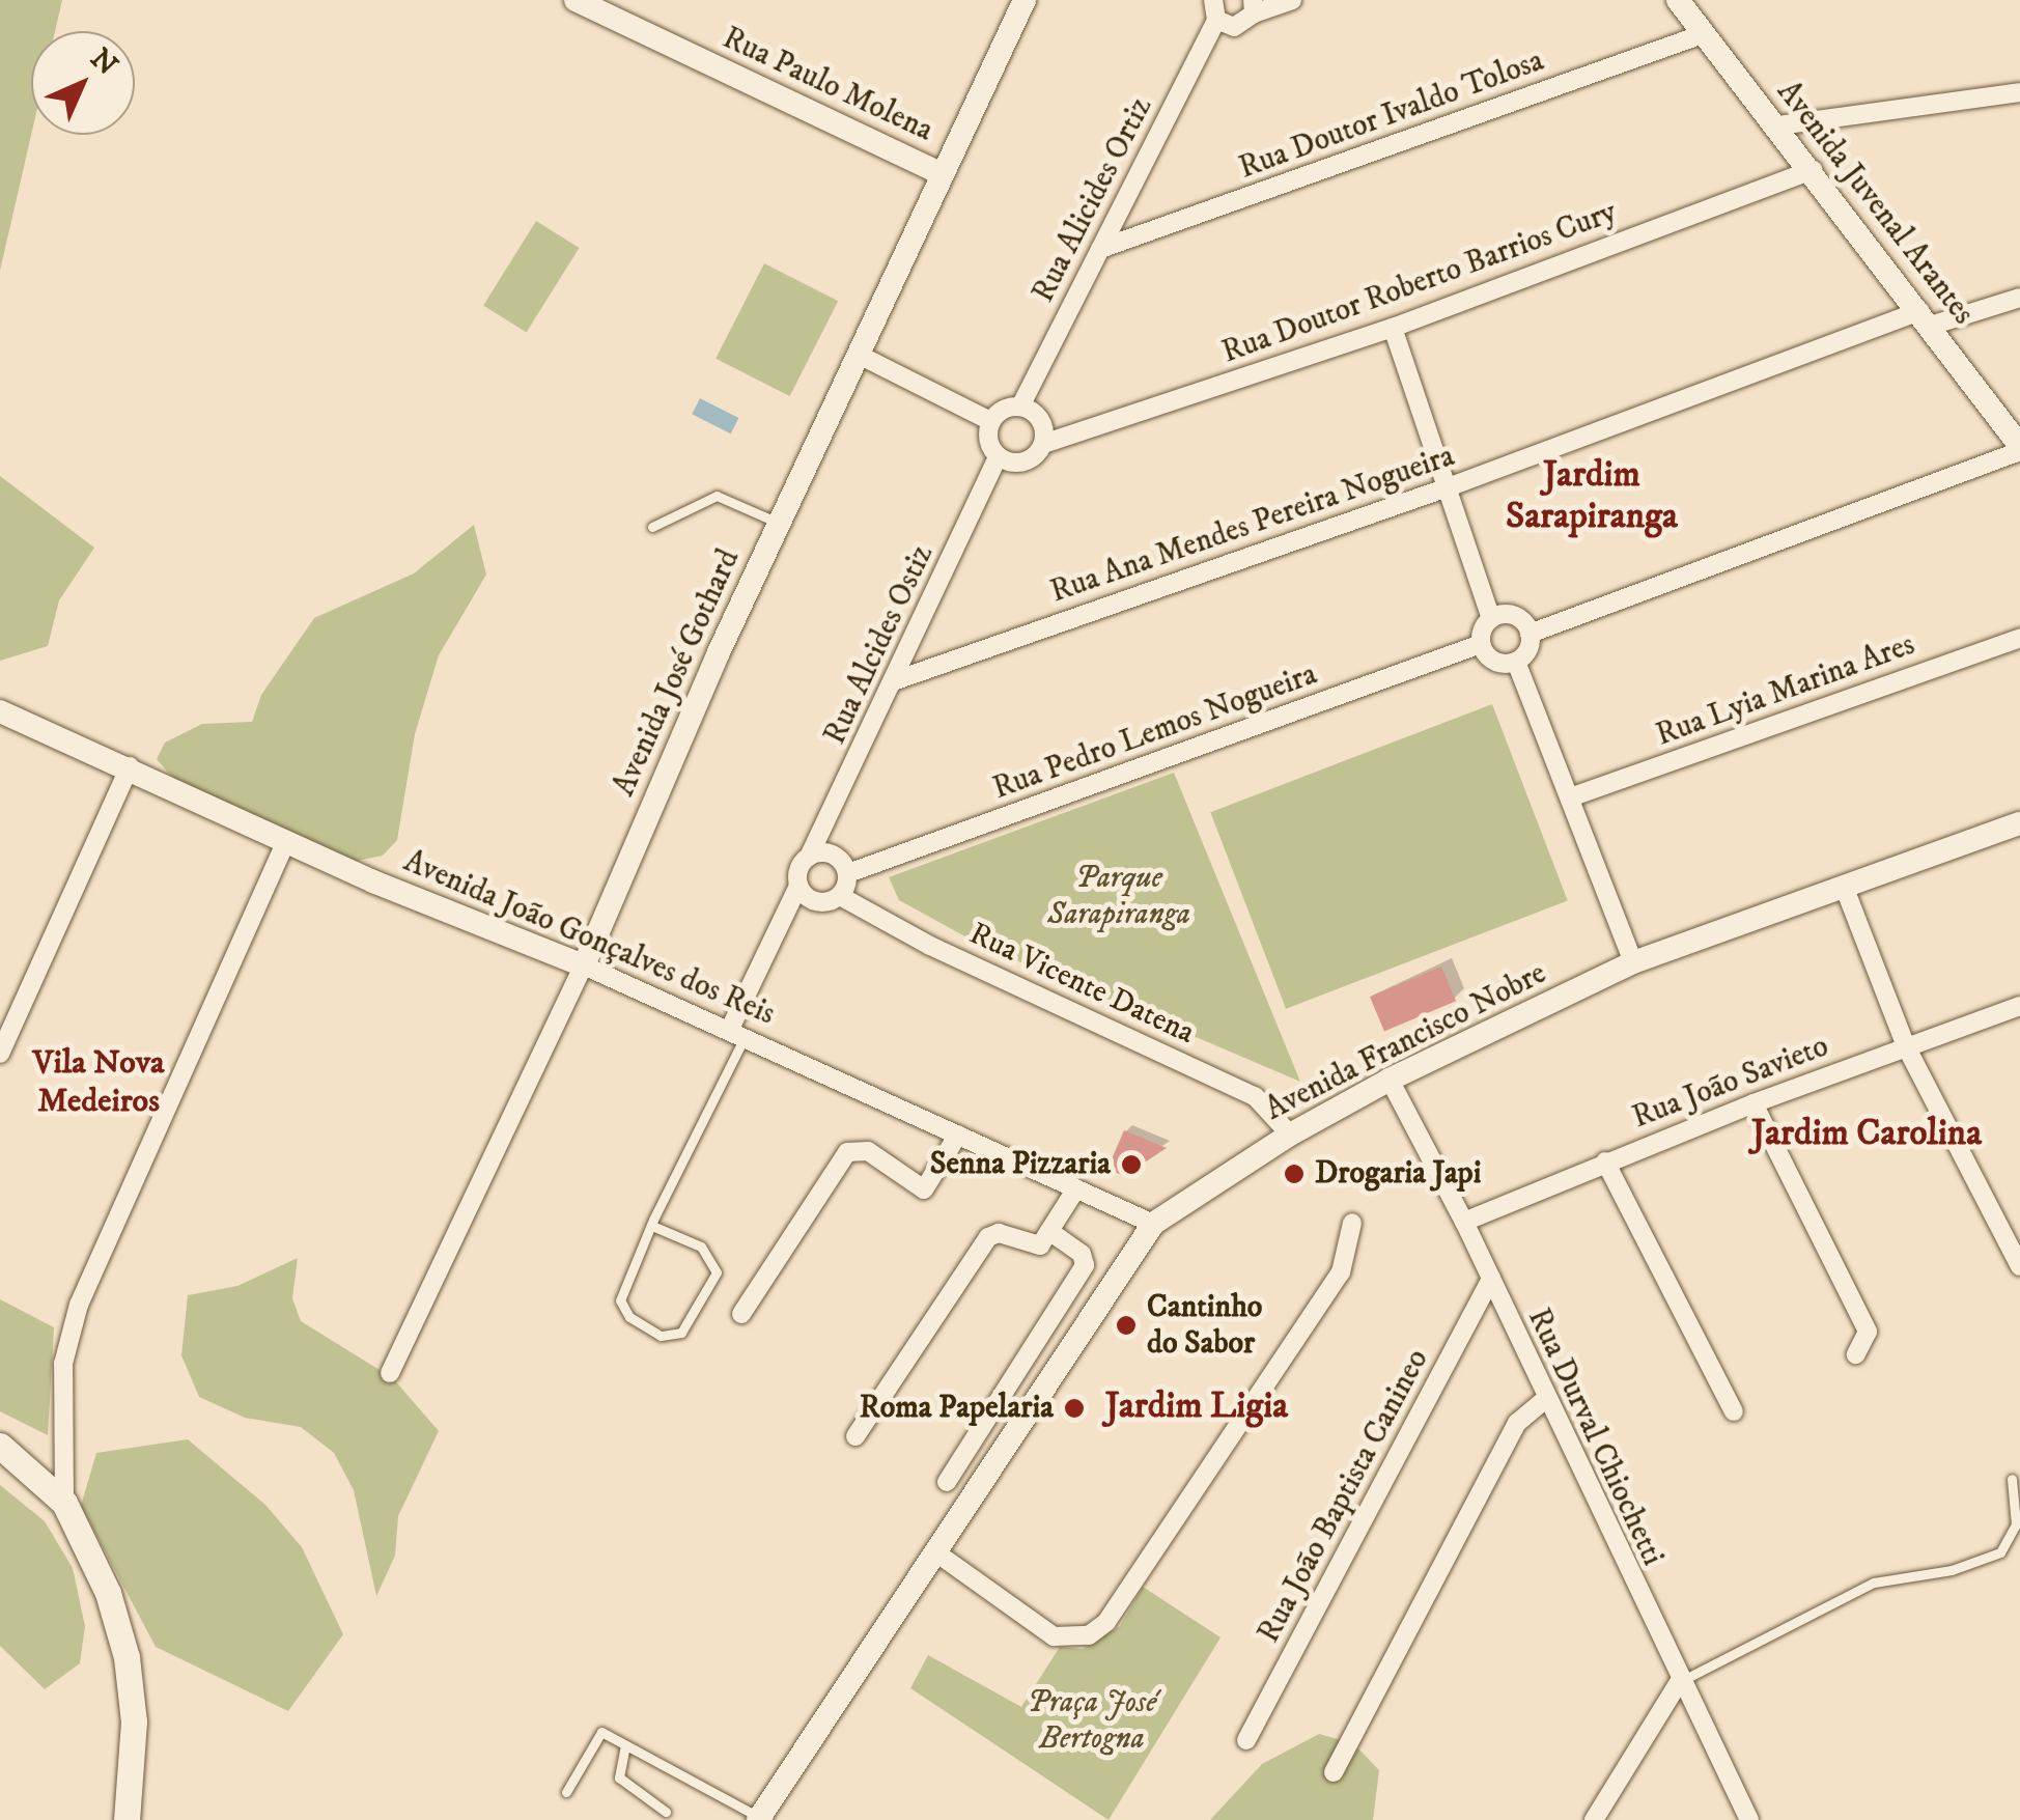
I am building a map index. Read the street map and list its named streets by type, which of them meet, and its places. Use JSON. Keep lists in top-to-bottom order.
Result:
{
  "streets": {
    "street": [
      "Rua Paulo Molena",
      "Rua Doutor Ivaldo Tolosa",
      "Rua Alicides Ortiz",
      "Avenida Juvenal Arantes",
      "Rua Doutor Roberto Barrios Cury",
      "Rua Ana Mendes Pereira Nogueira",
      "Rua Alcides Ostiz",
      "Avenida José Gothard",
      "Rua Lyia Marina Ares",
      "Rua Pedro Lemos Nogueira",
      "Avenida João Gonçalves dos Reis",
      "Rua Vicente Datena",
      "Avenida Francisco Nobre",
      "Rua João Savieto",
      "Rua Durval Chiochetti",
      "Rua João Baptista Canineo"
    ]
  },
  "crossings": [
    ["Rua Paulo Molena", "Avenida José Gothard"],
    ["Rua Doutor Ivaldo Tolosa", "Rua Alicides Ortiz"],
    ["Rua Doutor Ivaldo Tolosa", "Avenida Juvenal Arantes"],
    ["Rua Alicides Ortiz", "Rua Doutor Roberto Barrios Cury"],
    ["Rua Alicides Ortiz", "Rua Alcides Ostiz"],
    ["Avenida Juvenal Arantes", "Rua Doutor Roberto Barrios Cury"],
    ["Avenida Juvenal Arantes", "Rua Ana Mendes Pereira Nogueira"],
    ["Rua Doutor Roberto Barrios Cury", "Rua Alcides Ostiz"],
    ["Rua Ana Mendes Pereira Nogueira", "Rua Alcides Ostiz"],
    ["Rua Alcides Ostiz", "Rua Pedro Lemos Nogueira"],
    ["Rua Alcides Ostiz", "Rua Vicente Datena"],
    ["Avenida José Gothard", "Avenida João Gonçalves dos Reis"],
    ["Rua Pedro Lemos Nogueira", "Rua Vicente Datena"],
    ["Avenida João Gonçalves dos Reis", "Avenida Francisco Nobre"],
    ["Rua Vicente Datena", "Avenida Francisco Nobre"],
    ["Avenida Francisco Nobre", "Rua Durval Chiochetti"],
    ["Rua João Savieto", "Rua Durval Chiochetti"],
    ["Rua Durval Chiochetti", "Rua João Baptista Canineo"]
  ],
  "districts": [
    "Jardim Sarapiranga",
    "Vila Nova Medeiros",
    "Jardim Carolina",
    "Jardim Ligia"
  ],
  "parks": ["Parque Sarapiranga", "Praça José Bertogna"],
  "places": [
    "Senna Pizzaria",
    "Drogaria Japi",
    "Cantinho do Sabor",
    "Roma Papelaria"
  ],
  "north": "top right"
}
